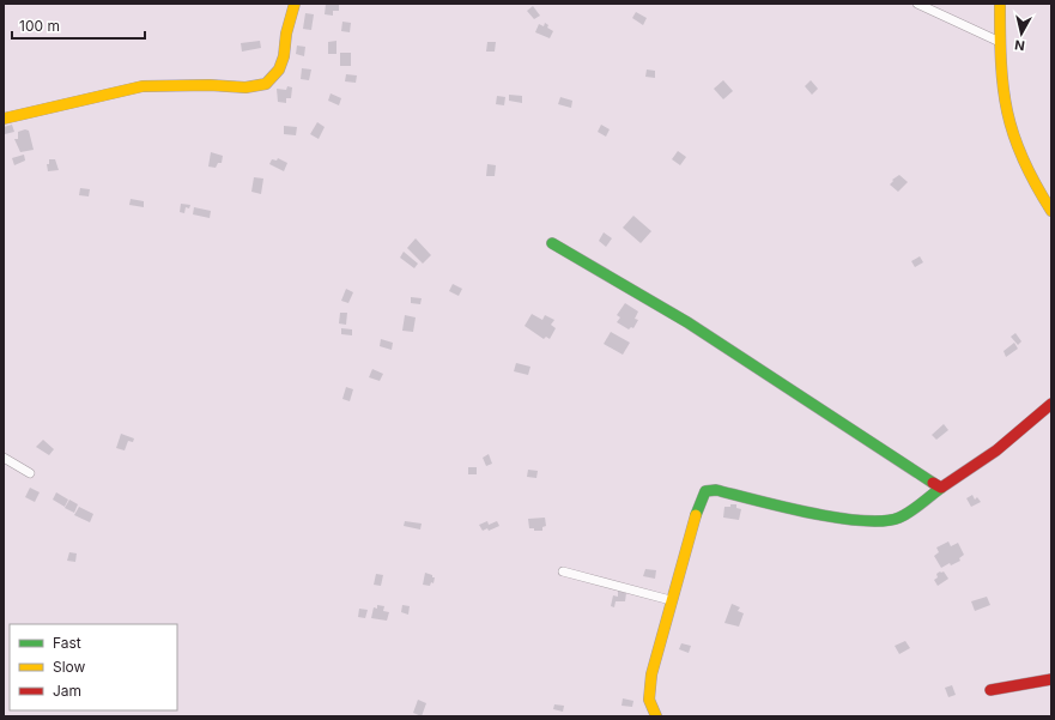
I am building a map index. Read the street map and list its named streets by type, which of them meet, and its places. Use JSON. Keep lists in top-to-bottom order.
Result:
{
  "legend": ["Fast", "Slow", "Jam"],
  "scale_bar": "100 m",
  "north": "bottom"
}
